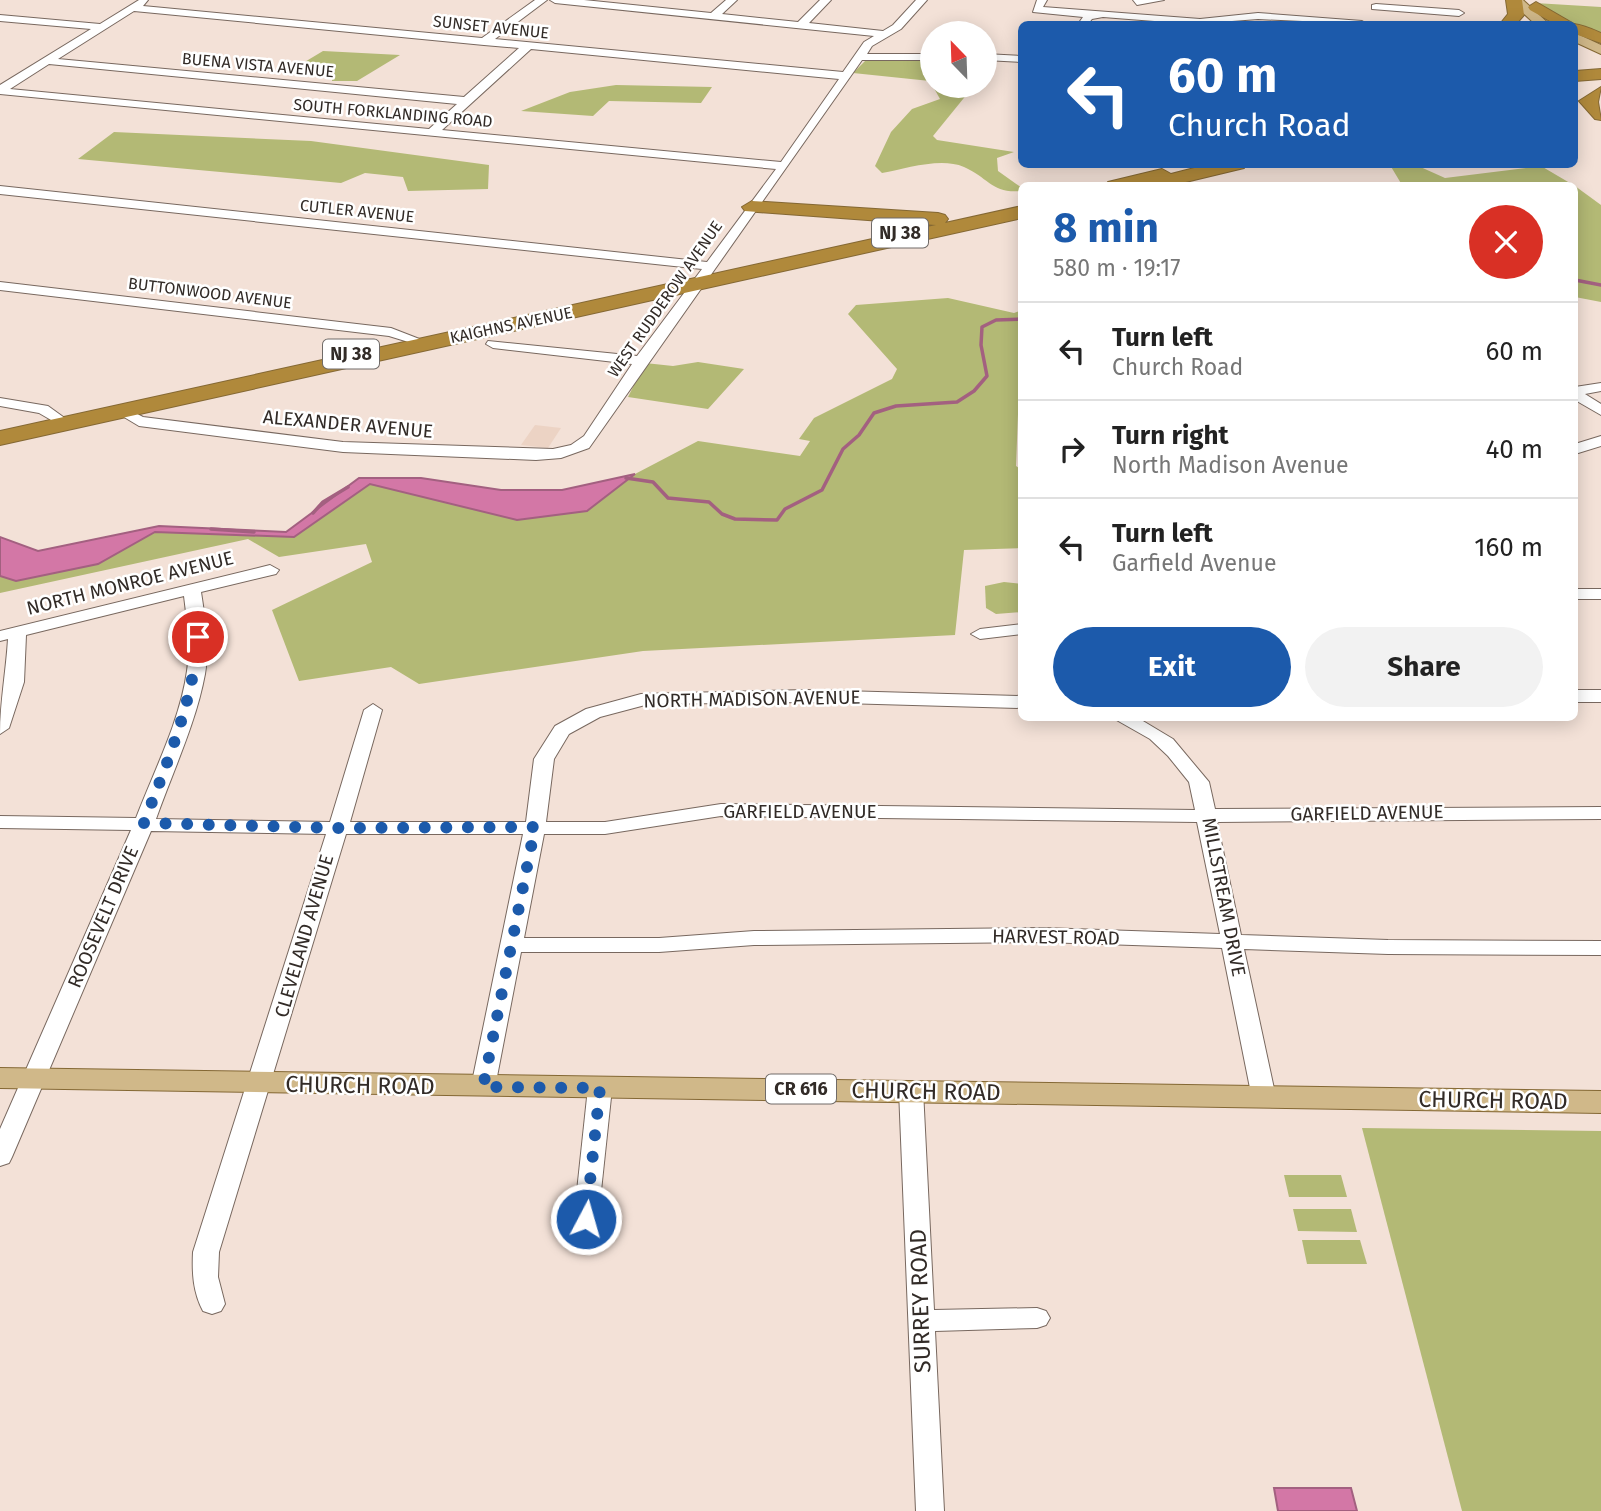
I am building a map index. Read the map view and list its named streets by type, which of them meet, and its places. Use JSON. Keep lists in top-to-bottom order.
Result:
{
  "streets": {
    "highway": ["NJ 38", "KAIGHNS AVENUE"],
    "main road": ["CHURCH ROAD", "CR 616"],
    "street": [
      "SUNSET AVENUE",
      "BUENA VISTA AVENUE",
      "SOUTH FORKLANDING ROAD",
      "CUTLER AVENUE",
      "BUTTONWOOD AVENUE",
      "WEST RUDDEROW AVENUE",
      "ALEXANDER AVENUE",
      "NORTH MONROE AVENUE",
      "NORTH MADISON AVENUE",
      "GARFIELD AVENUE",
      "MILLSTREAM DRIVE",
      "ROOSEVELT DRIVE",
      "CLEVELAND AVENUE",
      "HARVEST ROAD",
      "SURREY ROAD"
    ]
  },
  "crossings": [
    ["SUNSET AVENUE", "WEST RUDDEROW AVENUE"],
    ["SOUTH FORKLANDING ROAD", "WEST RUDDEROW AVENUE"],
    ["CUTLER AVENUE", "WEST RUDDEROW AVENUE"],
    ["CUTLER AVENUE", "KAIGHNS AVENUE"],
    ["BUTTONWOOD AVENUE", "KAIGHNS AVENUE"],
    ["WEST RUDDEROW AVENUE", "KAIGHNS AVENUE"],
    ["WEST RUDDEROW AVENUE", "ALEXANDER AVENUE"],
    ["KAIGHNS AVENUE", "ALEXANDER AVENUE"],
    ["NORTH MONROE AVENUE", "ROOSEVELT DRIVE"],
    ["NORTH MADISON AVENUE", "GARFIELD AVENUE"],
    ["NORTH MADISON AVENUE", "HARVEST ROAD"],
    ["NORTH MADISON AVENUE", "CHURCH ROAD"],
    ["GARFIELD AVENUE", "MILLSTREAM DRIVE"],
    ["GARFIELD AVENUE", "ROOSEVELT DRIVE"],
    ["GARFIELD AVENUE", "CLEVELAND AVENUE"],
    ["MILLSTREAM DRIVE", "HARVEST ROAD"],
    ["MILLSTREAM DRIVE", "CHURCH ROAD"],
    ["ROOSEVELT DRIVE", "CHURCH ROAD"],
    ["CLEVELAND AVENUE", "CHURCH ROAD"],
    ["CHURCH ROAD", "SURREY ROAD"]
  ],
  "north": "top left",
  "page": {
    "turn": ["60 m", "Church Road"],
    "heading": ["8 min", "580 m · 19:17"],
    "list": [
      {
        "name": "Turn left",
        "note": "Church Road",
        "value": "60 m"
      },
      {
        "name": "Turn right",
        "note": "North Madison Avenue",
        "value": "40 m"
      },
      {
        "name": "Turn left",
        "note": "Garfield Avenue",
        "value": "160 m"
      }
    ],
    "buttons": ["Exit", "Share"]
  }
}
